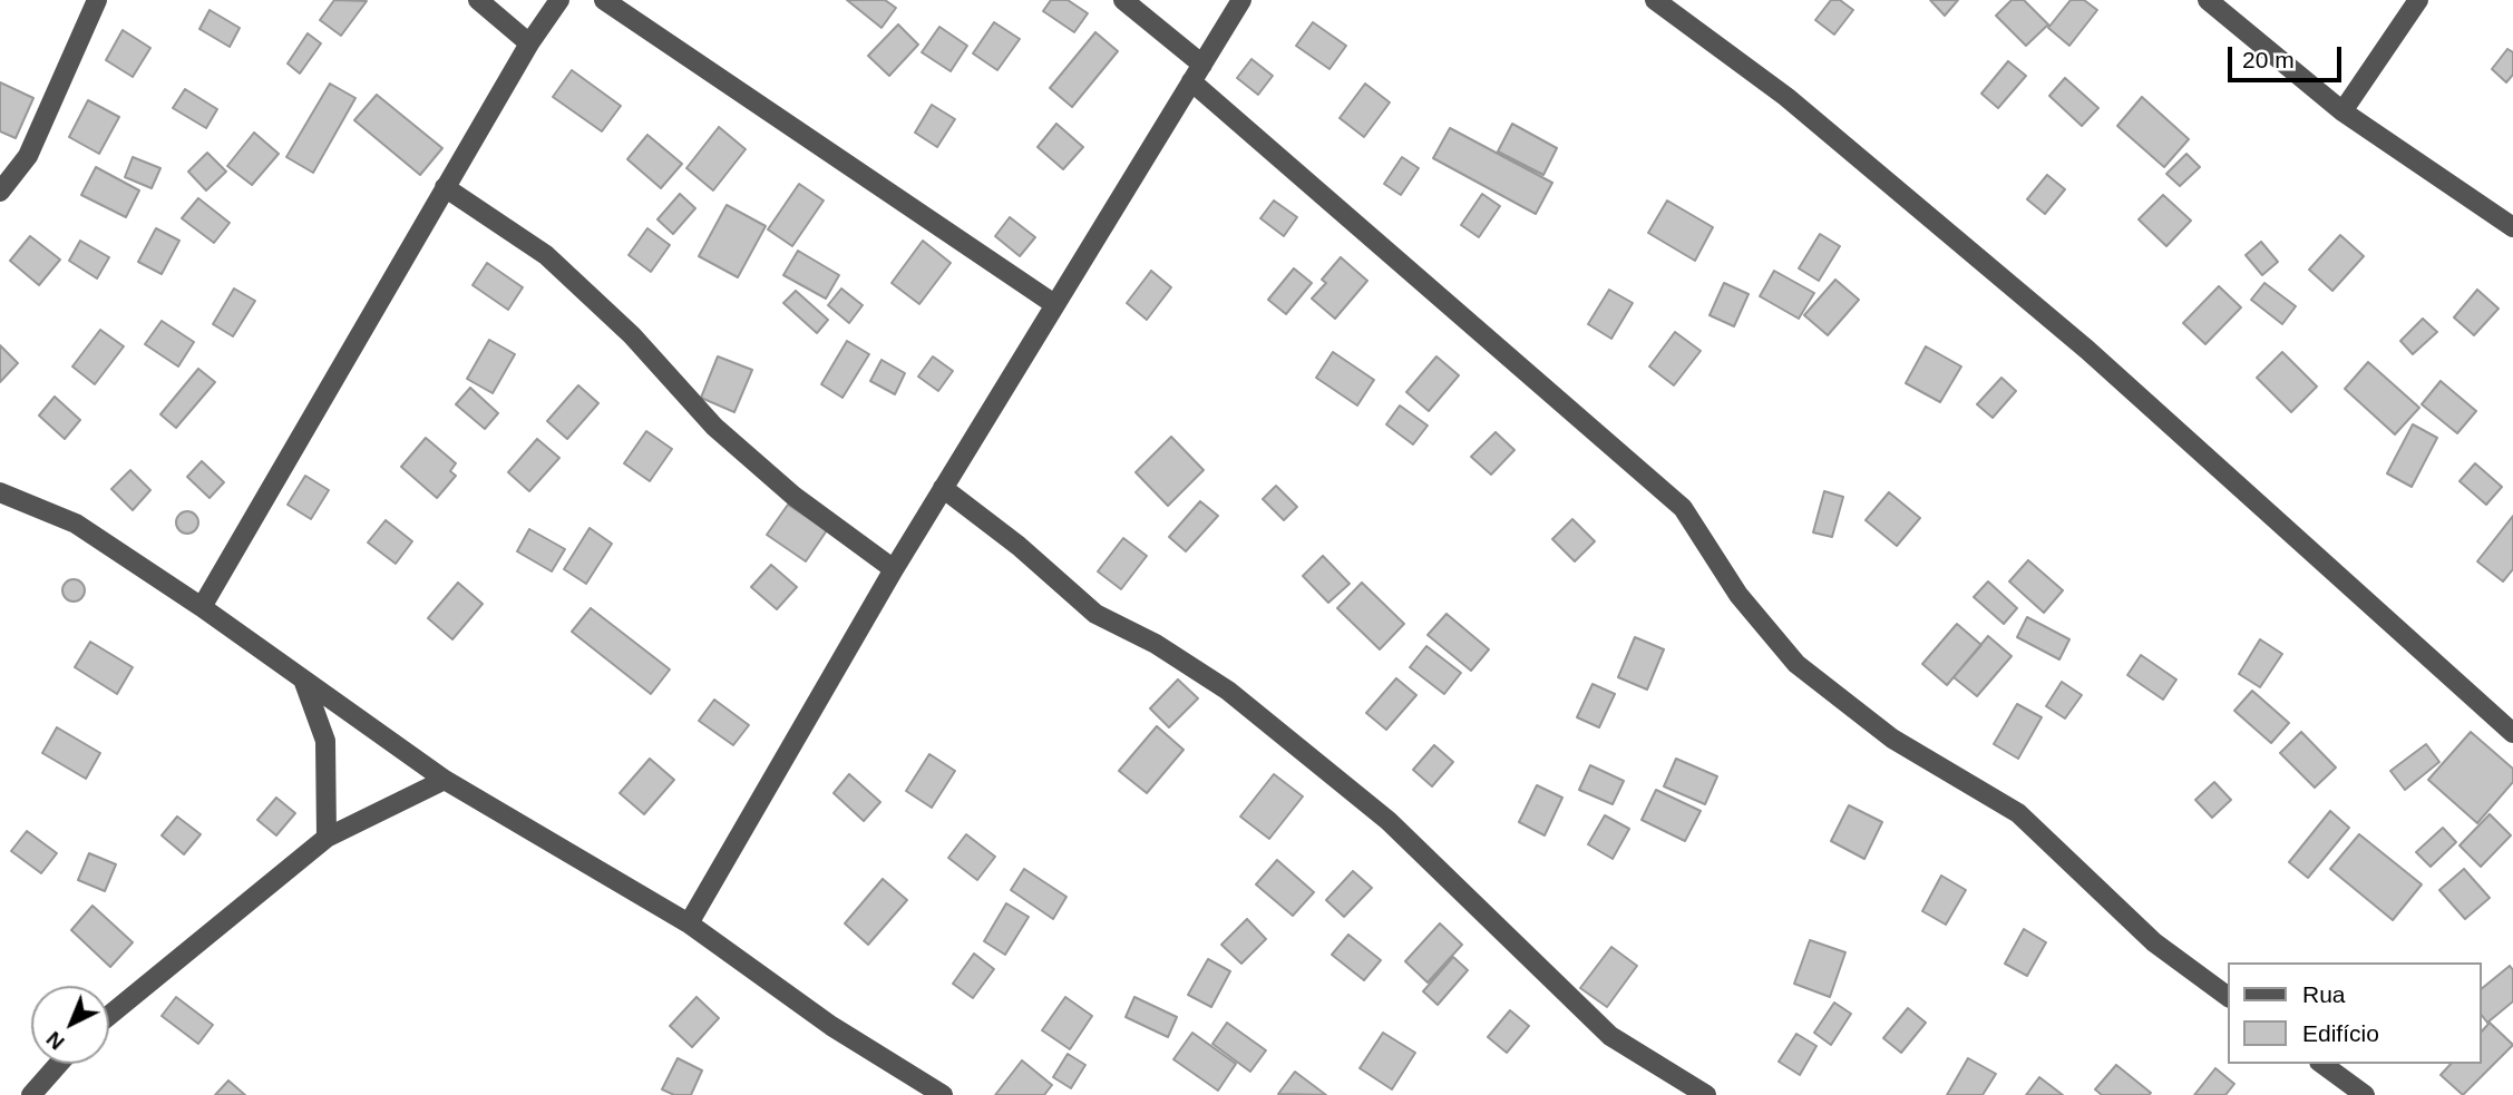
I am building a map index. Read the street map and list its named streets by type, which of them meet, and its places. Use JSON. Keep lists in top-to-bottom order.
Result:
{
  "legend": ["Rua", "Edifício"],
  "scale_bar": "20 m",
  "north": "bottom left"
}
